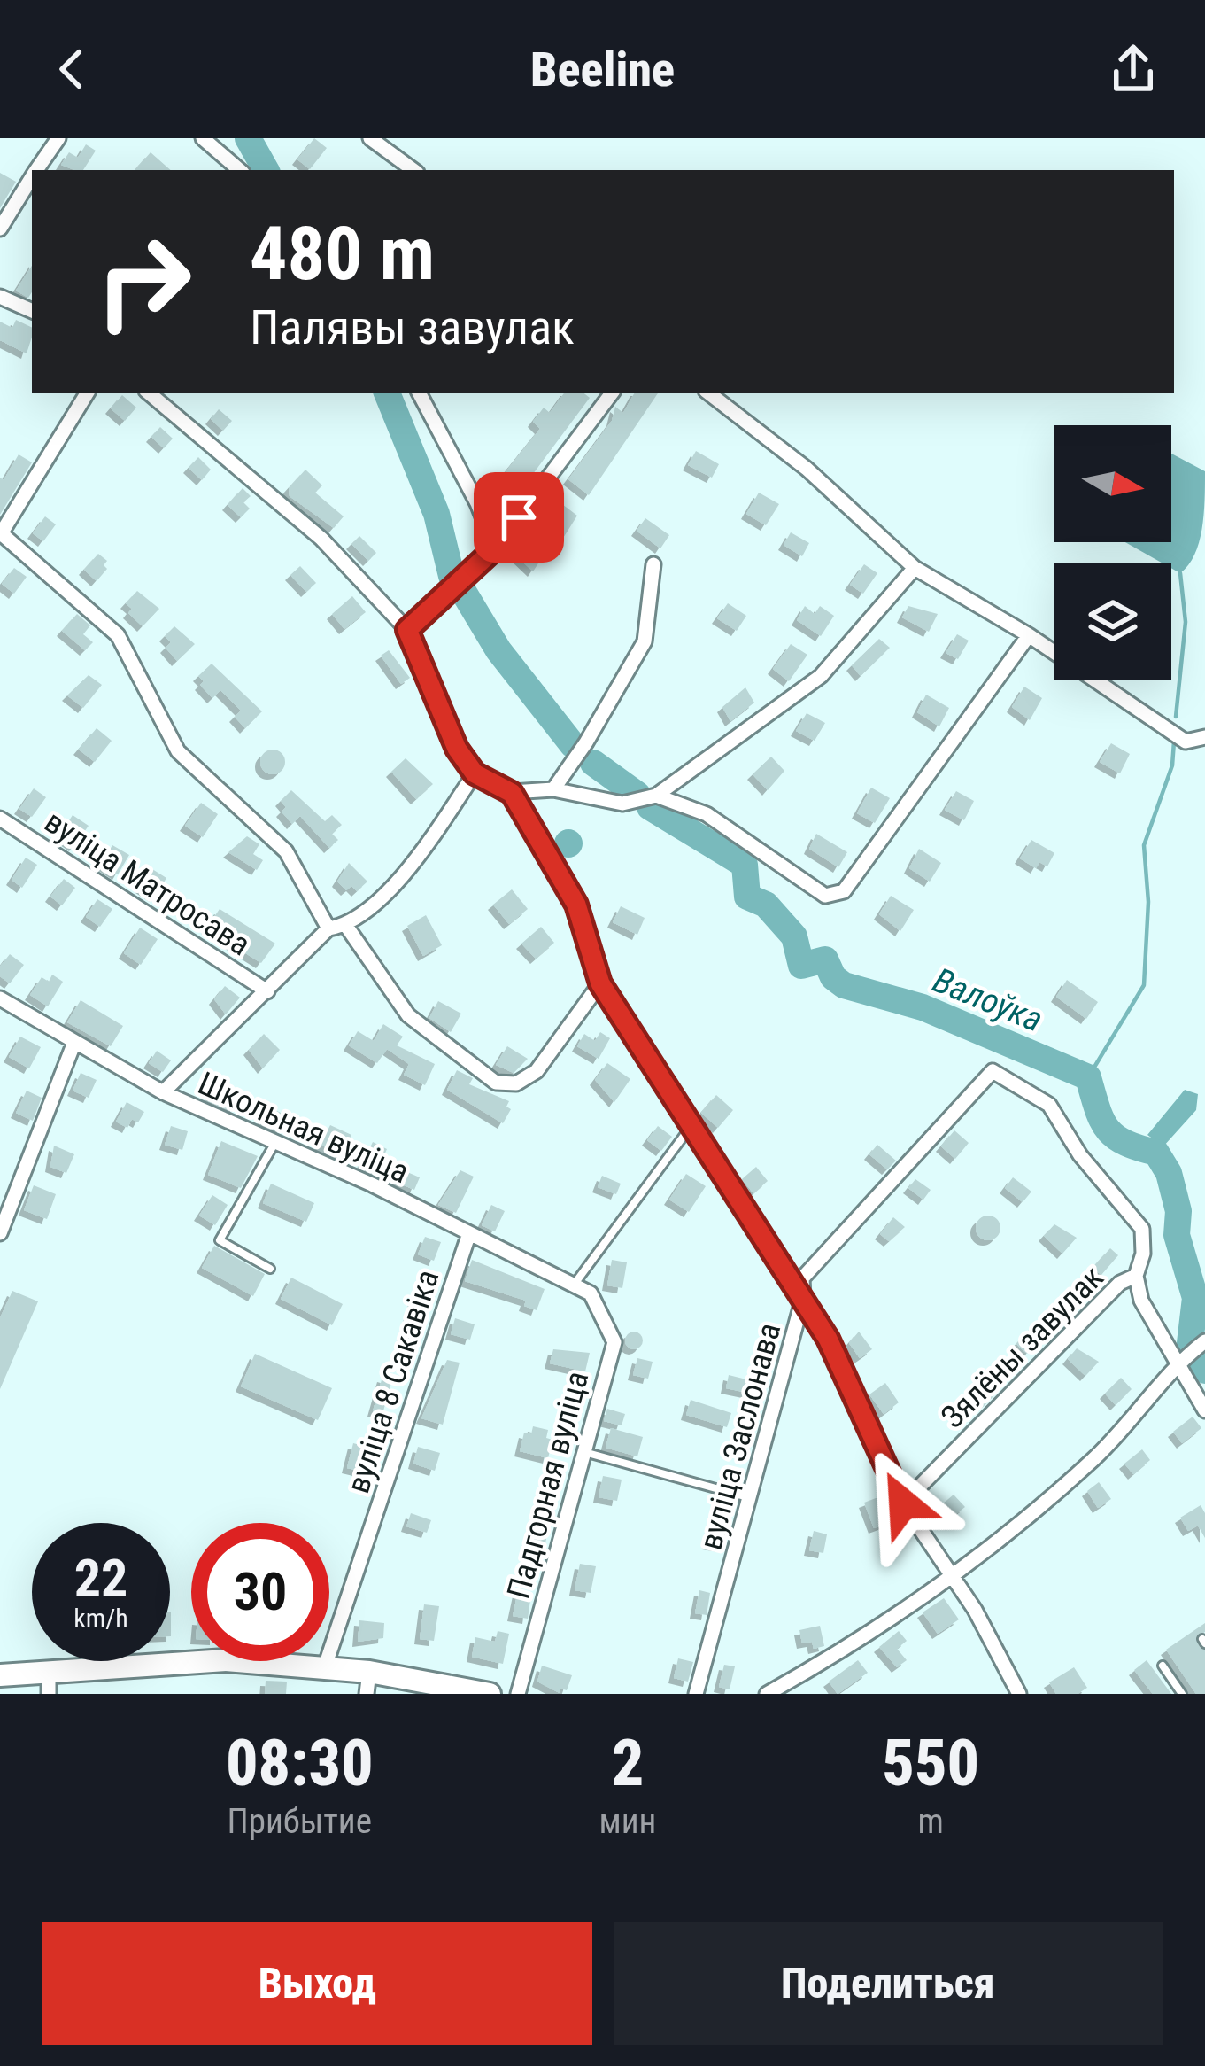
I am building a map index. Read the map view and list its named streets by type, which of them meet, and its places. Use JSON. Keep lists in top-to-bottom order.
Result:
{
  "streets": {
    "street": [
      "вуліца Матросава",
      "Школьная вуліца",
      "Зялёны завулак",
      "вуліца 8 Сакавіка",
      "вуліца Заслонава",
      "Падгорная вуліца"
    ]
  },
  "crossings": [
    ["Школьная вуліца", "вуліца 8 Сакавіка"],
    ["Школьная вуліца", "Падгорная вуліца"],
    ["Зялёны завулак", "вуліца Заслонава"]
  ],
  "water": ["Валоўка"],
  "north": "right",
  "page": {
    "header": "Beeline",
    "turn": ["480 m", "Палявы завулак"],
    "speed": "22 km/h",
    "limit": "30",
    "eta": [
      "08:30",
      "Прибытие",
      "2",
      "мин",
      "550",
      "m"
    ],
    "buttons": ["Выход", "Поделиться"]
  }
}
